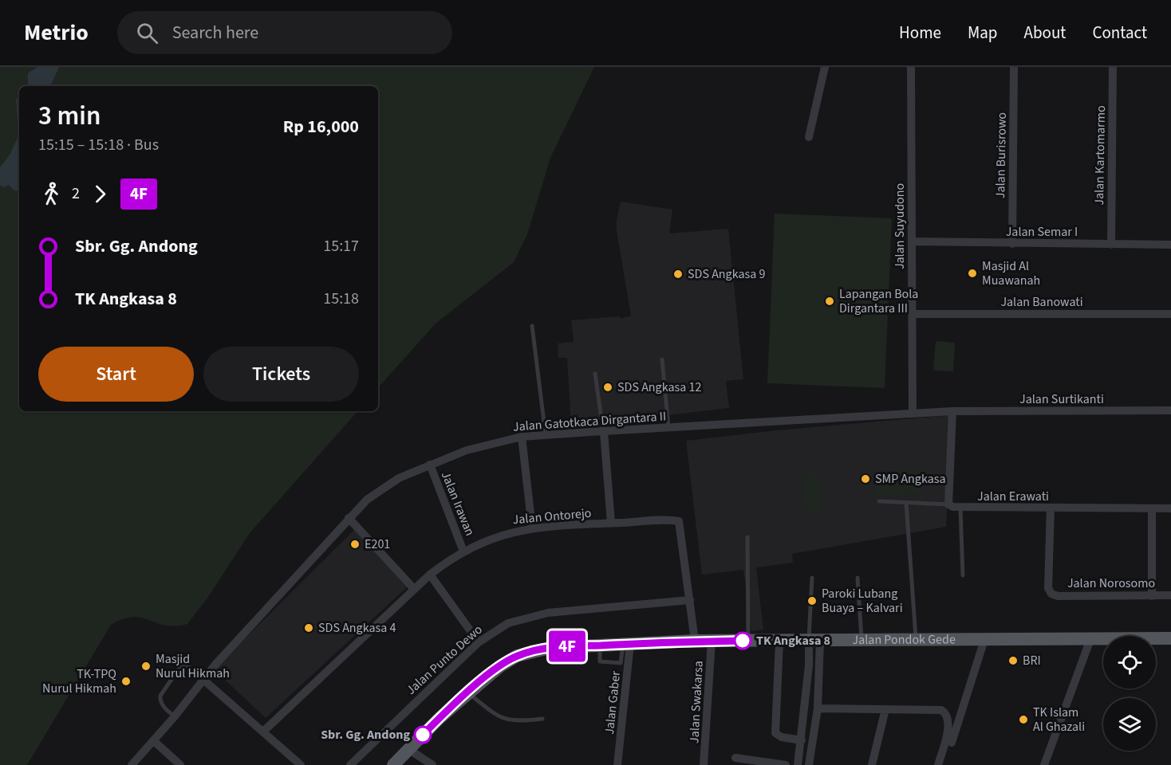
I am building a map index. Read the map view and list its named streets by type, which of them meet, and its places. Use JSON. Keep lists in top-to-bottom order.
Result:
{
  "streets": {
    "main road": ["Jalan Pondok Gede"],
    "street": [
      "Jalan Burisrowo",
      "Jalan Kartomarmo",
      "Jalan Suyudono",
      "Jalan Semar I",
      "Jalan Banowati",
      "Jalan Surtikanti",
      "Jalan Gatotkaca Dirgantara II",
      "Jalan Erawati",
      "Jalan Irawan",
      "Jalan Ontorejo",
      "Jalan Norosomo",
      "Jalan Punto Dewo",
      "Jalan Swakarsa",
      "Jalan Gaber"
    ]
  },
  "crossings": [
    ["Jalan Burisrowo", "Jalan Semar I"],
    ["Jalan Kartomarmo", "Jalan Semar I"],
    ["Jalan Suyudono", "Jalan Semar I"],
    ["Jalan Suyudono", "Jalan Banowati"],
    ["Jalan Suyudono", "Jalan Gatotkaca Dirgantara II"],
    ["Jalan Surtikanti", "Jalan Gatotkaca Dirgantara II"],
    ["Jalan Gatotkaca Dirgantara II", "Jalan Irawan"],
    ["Jalan Erawati", "Jalan Norosomo"],
    ["Jalan Irawan", "Jalan Ontorejo"],
    ["Jalan Ontorejo", "Jalan Pondok Gede"],
    ["Jalan Ontorejo", "Jalan Punto Dewo"],
    ["Jalan Pondok Gede", "Jalan Swakarsa"],
    ["Jalan Pondok Gede", "Jalan Gaber"]
  ],
  "places": [
    "Masjid Al Muawanah",
    "SDS Angkasa 9",
    "Lapangan Bola Dirgantara III",
    "SDS Angkasa 12",
    "SMP Angkasa",
    "E201",
    "Paroki Lubang Buaya – Kalvari",
    "SDS Angkasa 4",
    "TK Angkasa 8",
    "BRI",
    "Masjid Nurul Hikmah",
    "TK-TPQ Nurul Hikmah",
    "TK Islam Al Ghazali",
    "Sbr. Gg. Andong"
  ],
  "lines": ["bus line 4F"],
  "page": {
    "header": "Metrio",
    "search": "Search here",
    "nav": [
      "Home",
      "Map",
      "About",
      "Contact"
    ],
    "on_map": "4F",
    "heading": ["3 min", "15:15 – 15:18 · Bus", "Rp 16,000"],
    "legs": ["2", "4F"],
    "list": [
      {
        "name": "Sbr. Gg. Andong",
        "value": "15:17"
      },
      {
        "name": "TK Angkasa 8",
        "value": "15:18"
      }
    ],
    "buttons": ["Start", "Tickets"]
  }
}
